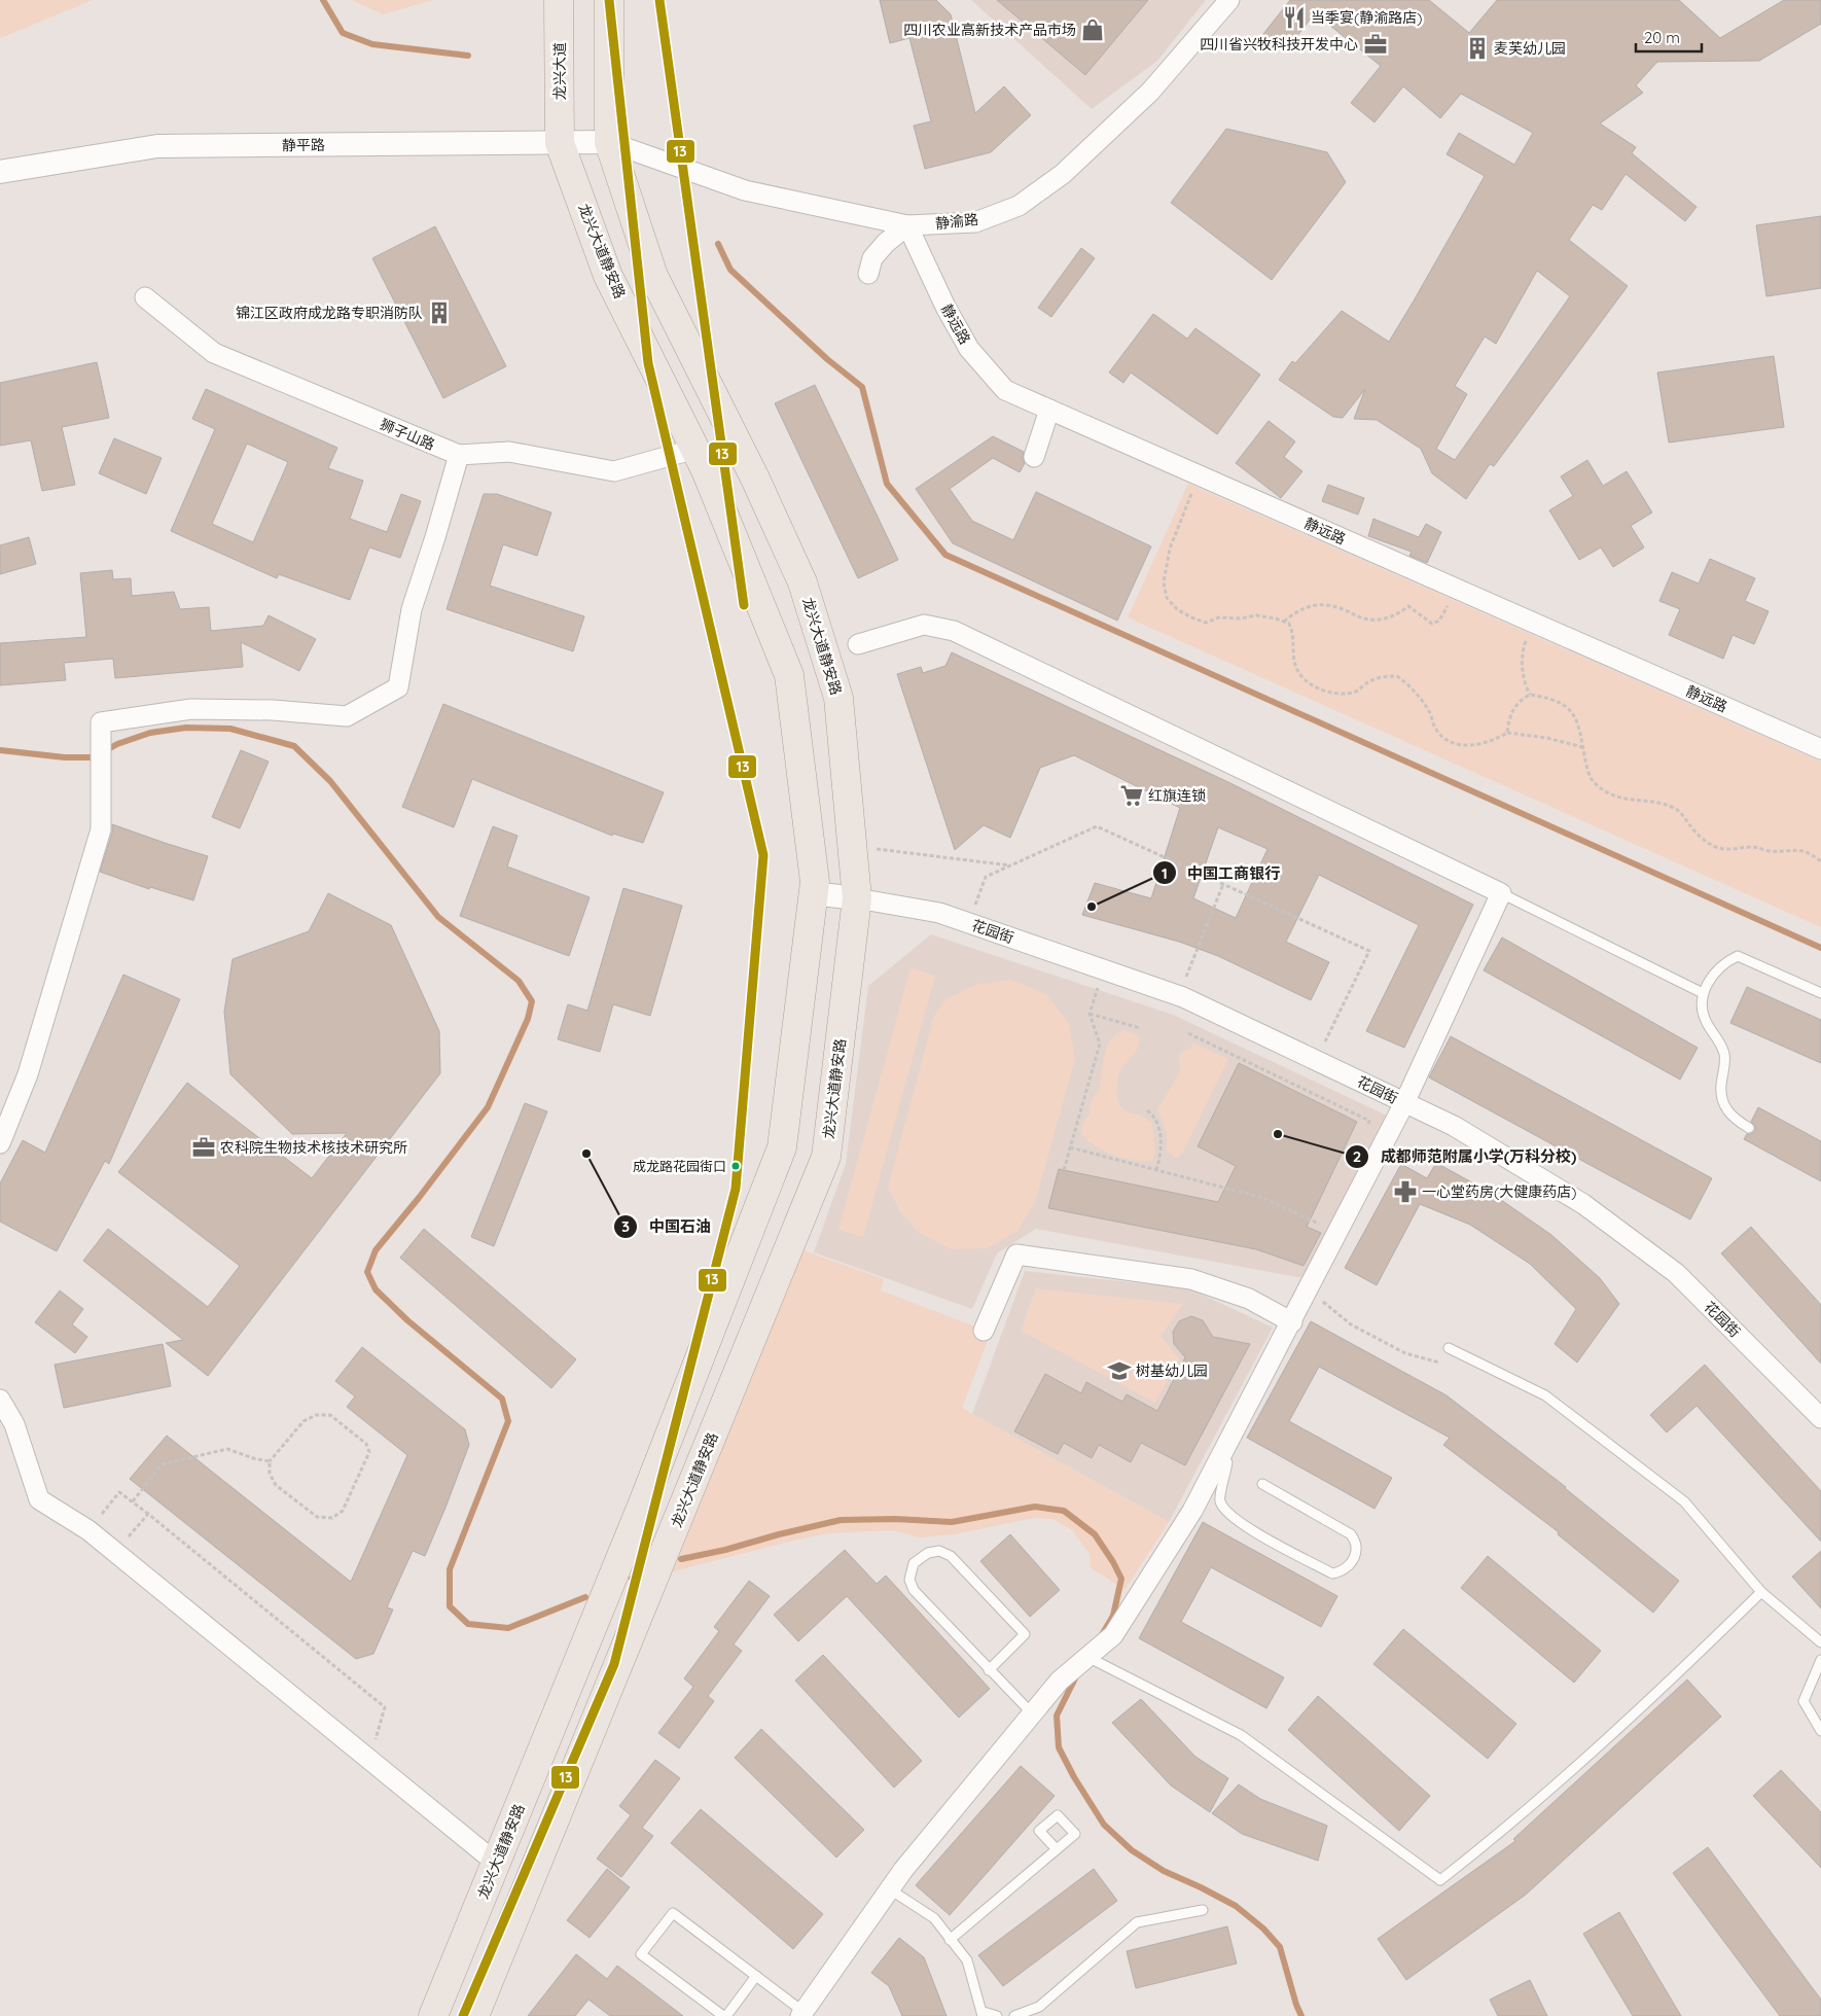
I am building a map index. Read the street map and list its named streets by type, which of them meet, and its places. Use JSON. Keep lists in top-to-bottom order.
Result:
{
  "streets": {
    "main road": ["龙兴大道", "龙兴大道静安路"],
    "street": [
      "静平路",
      "静渝路",
      "静远路",
      "狮子山路",
      "花园街"
    ]
  },
  "crossings": [
    ["龙兴大道", "静平路"],
    ["龙兴大道", "龙兴大道静安路"],
    ["静平路", "静渝路"],
    ["静平路", "龙兴大道静安路"],
    ["静渝路", "龙兴大道静安路"],
    ["静渝路", "静远路"],
    ["龙兴大道静安路", "狮子山路"],
    ["龙兴大道静安路", "花园街"]
  ],
  "places": {
    "restaurant": ["当季宴(静渝路店)"],
    "shop": ["四川农业高新技术产品市场"],
    "office": ["四川省兴牧科技开发中心", "农科院生物技术核技术研究所"],
    "building": ["麦芙幼儿园", "锦江区政府成龙路专职消防队"],
    "supermarket": ["红旗连锁"],
    "other": [
      "中国工商银行",
      "成都师范附属小学(万科分校)",
      "中国石油",
      "成龙路花园街口"
    ],
    "pharmacy": ["一心堂药房(大健康药店)"],
    "school or university": ["树基幼儿园"]
  },
  "lines": ["transit line 13"],
  "scale_bar": "20 m"
}
